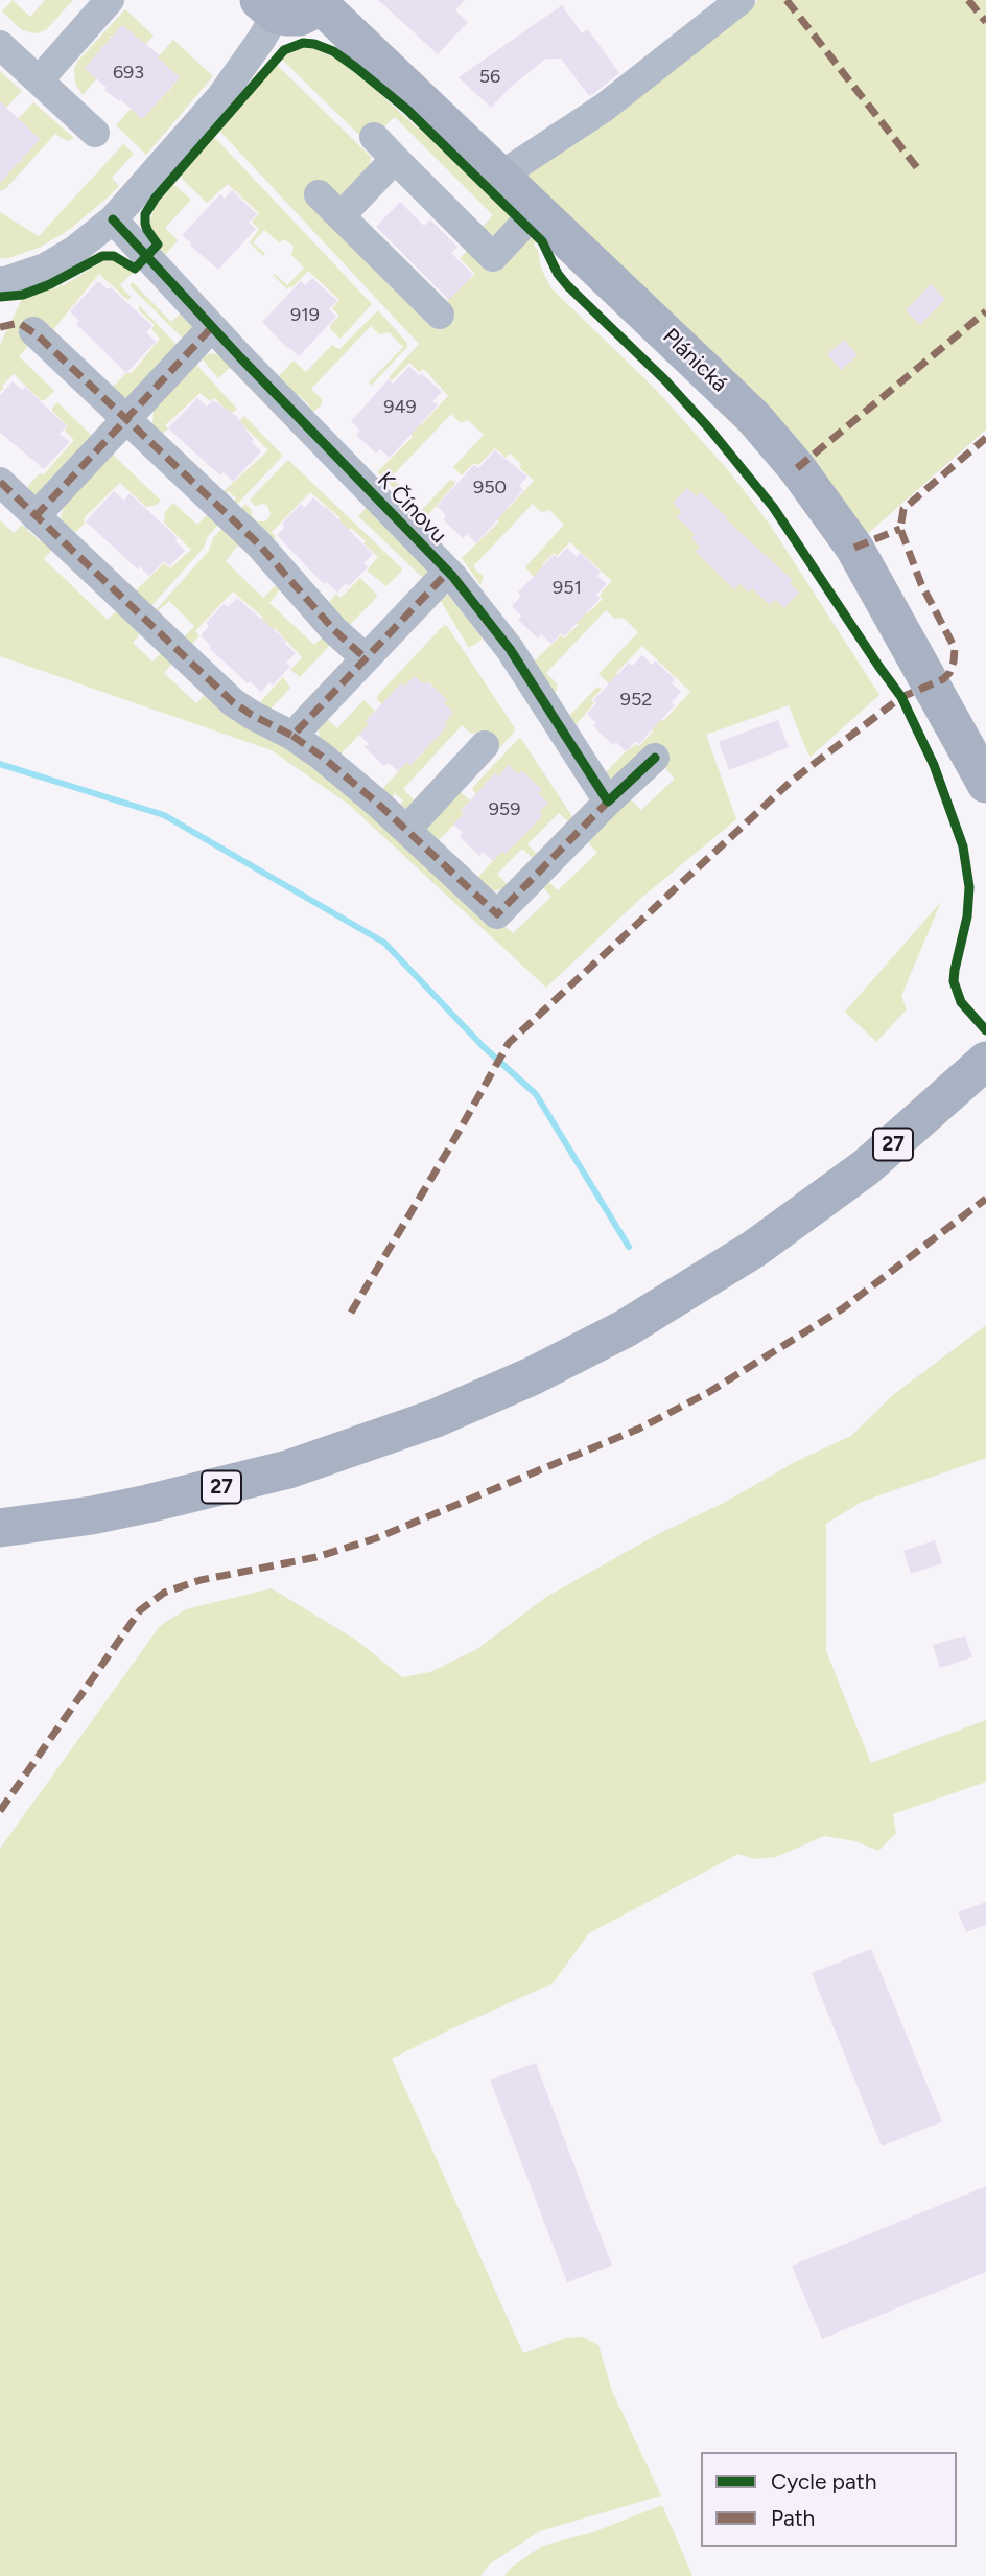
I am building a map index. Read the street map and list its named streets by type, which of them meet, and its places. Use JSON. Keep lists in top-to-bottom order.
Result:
{
  "streets": {
    "main road": ["Plánická", "27"],
    "street": ["K Čínovu"]
  },
  "house_numbers": [
    "693",
    "56",
    "919",
    "949",
    "950",
    "951",
    "952",
    "959"
  ],
  "legend": ["Cycle path", "Path"]
}
